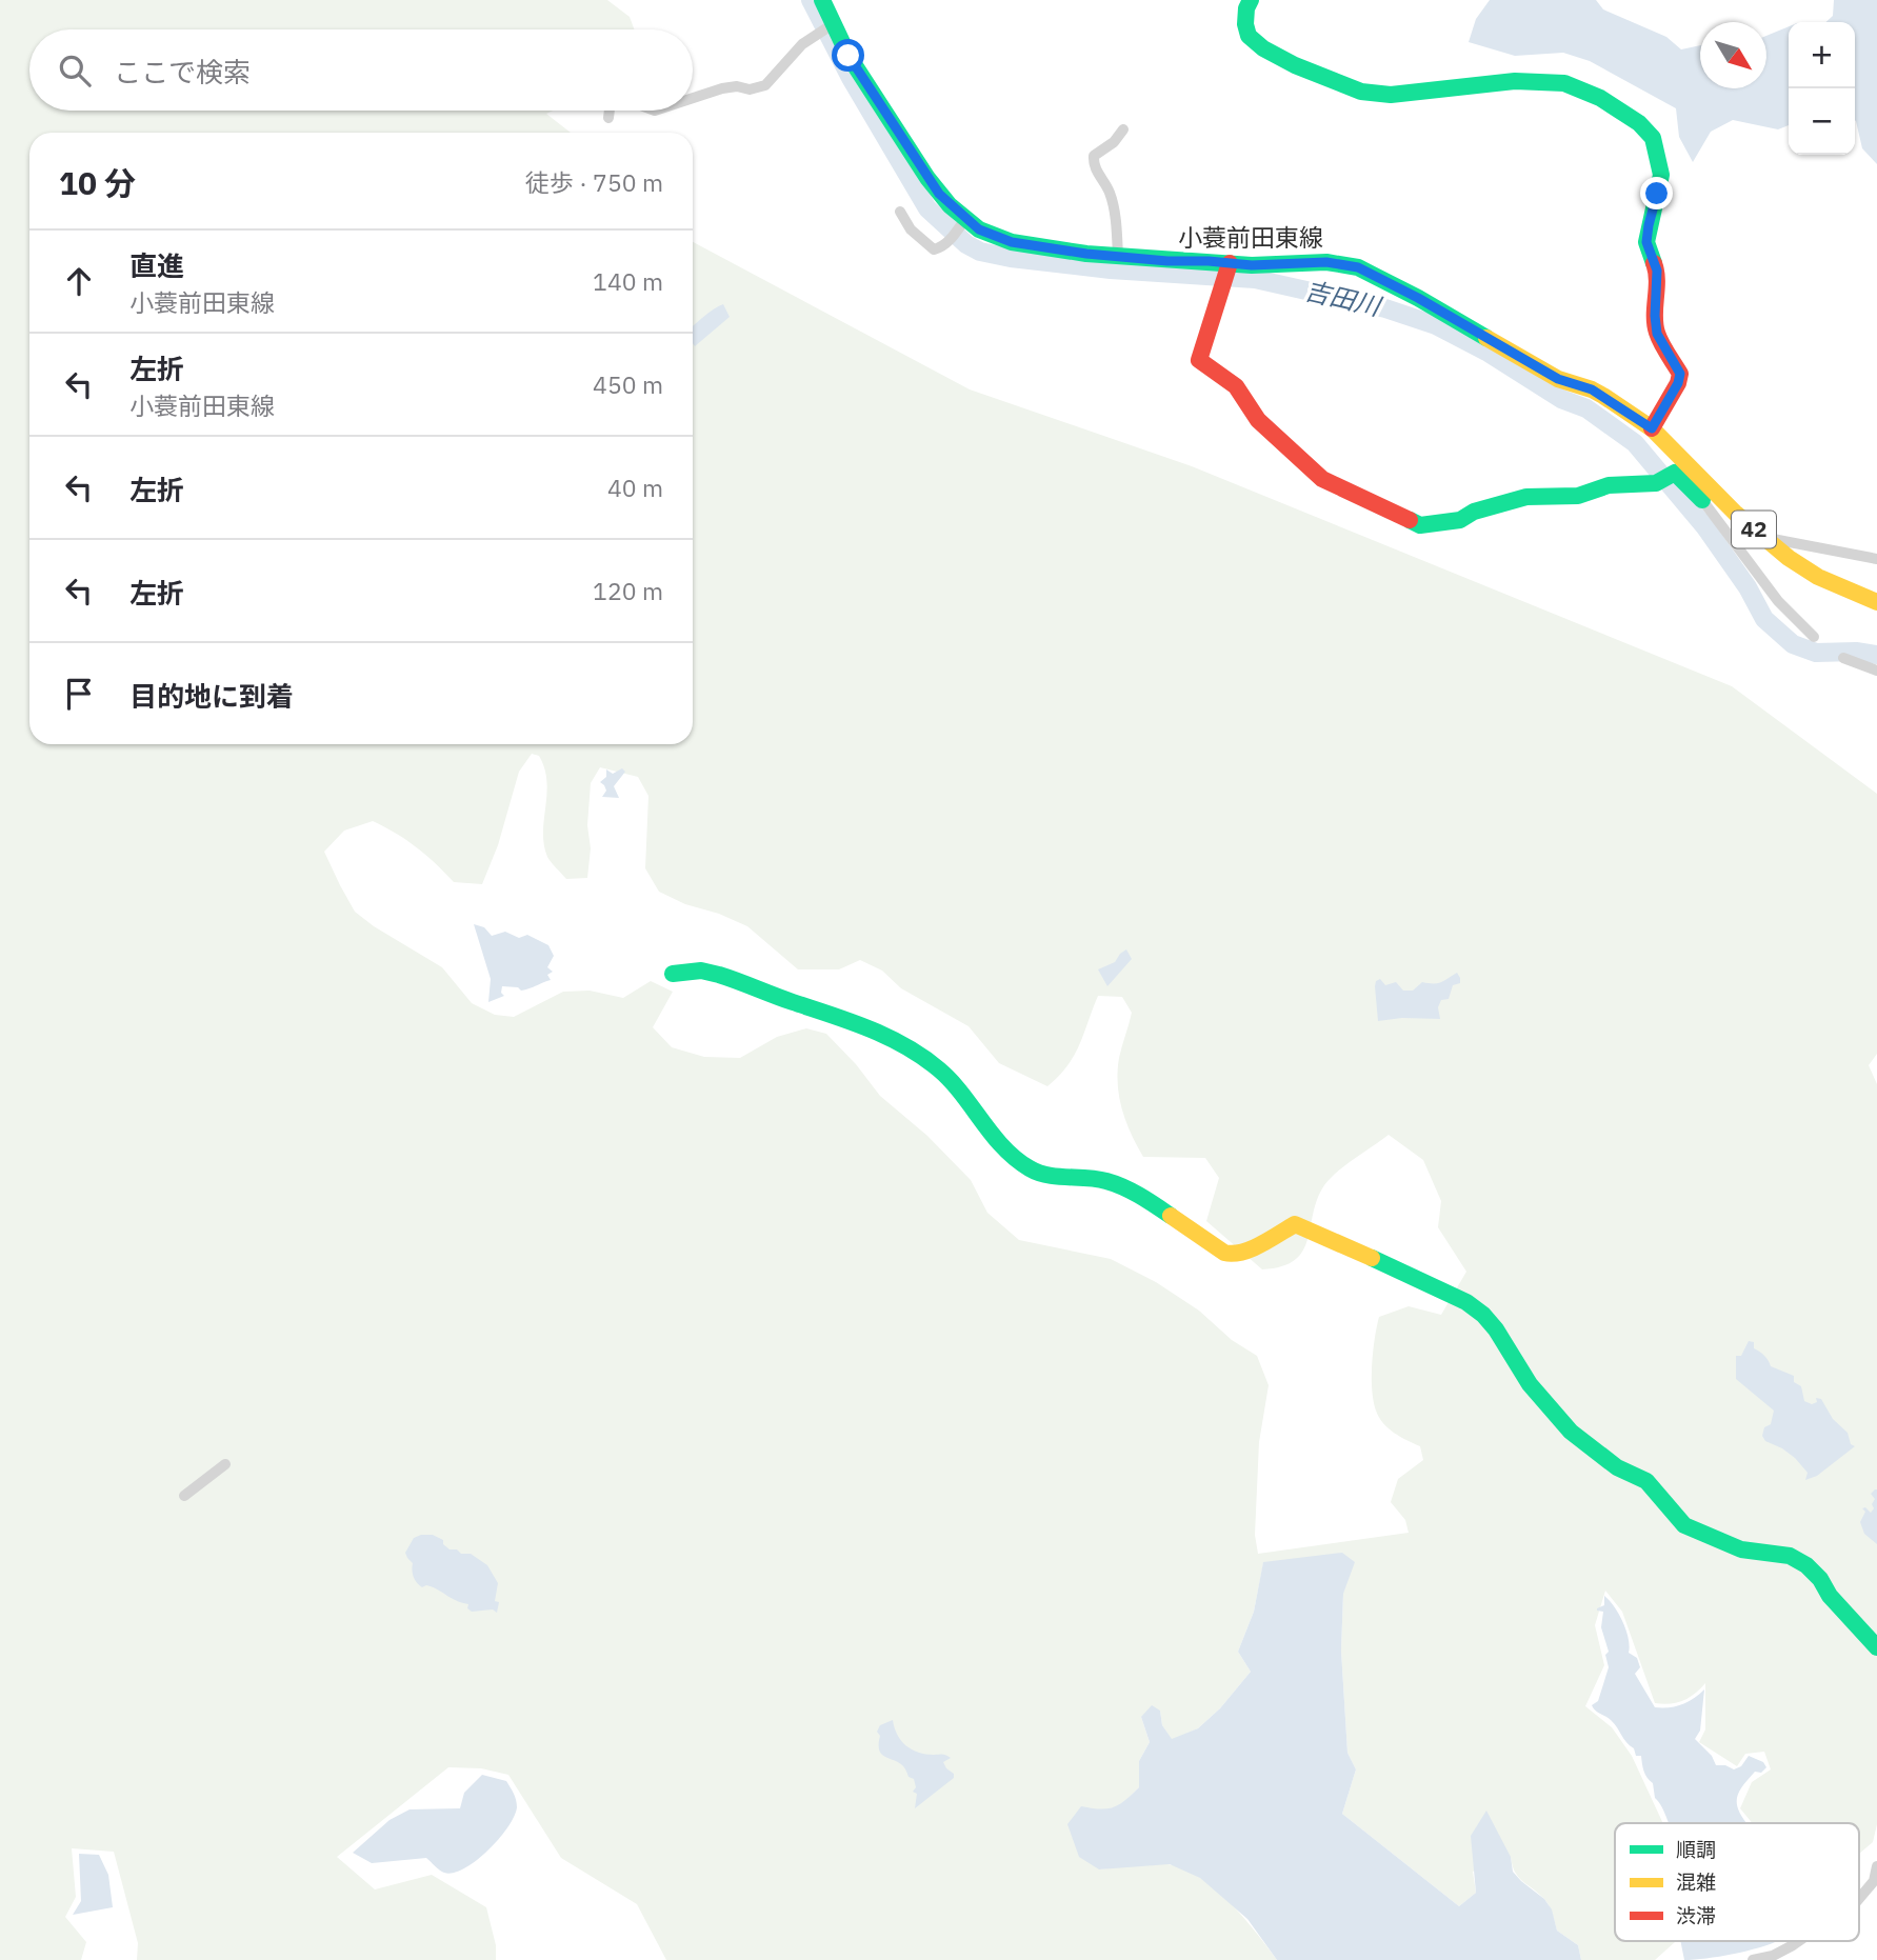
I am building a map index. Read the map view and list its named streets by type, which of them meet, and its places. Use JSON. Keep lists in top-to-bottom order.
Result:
{
  "streets": {
    "street": ["小蓑前田東線", "42"]
  },
  "water": ["吉田川"],
  "legend": ["順調", "混雑", "渋滞"],
  "north": "bottom right",
  "page": {
    "map_buttons": ["+", "−"],
    "search": "ここで検索",
    "heading": ["10 分", "徒歩 · 750 m"],
    "list": [
      ["直進", "小蓑前田東線", "140 m"],
      ["左折", "小蓑前田東線", "450 m"],
      ["左折", "40 m"],
      ["左折", "120 m"],
      "目的地に到着"
    ]
  }
}
